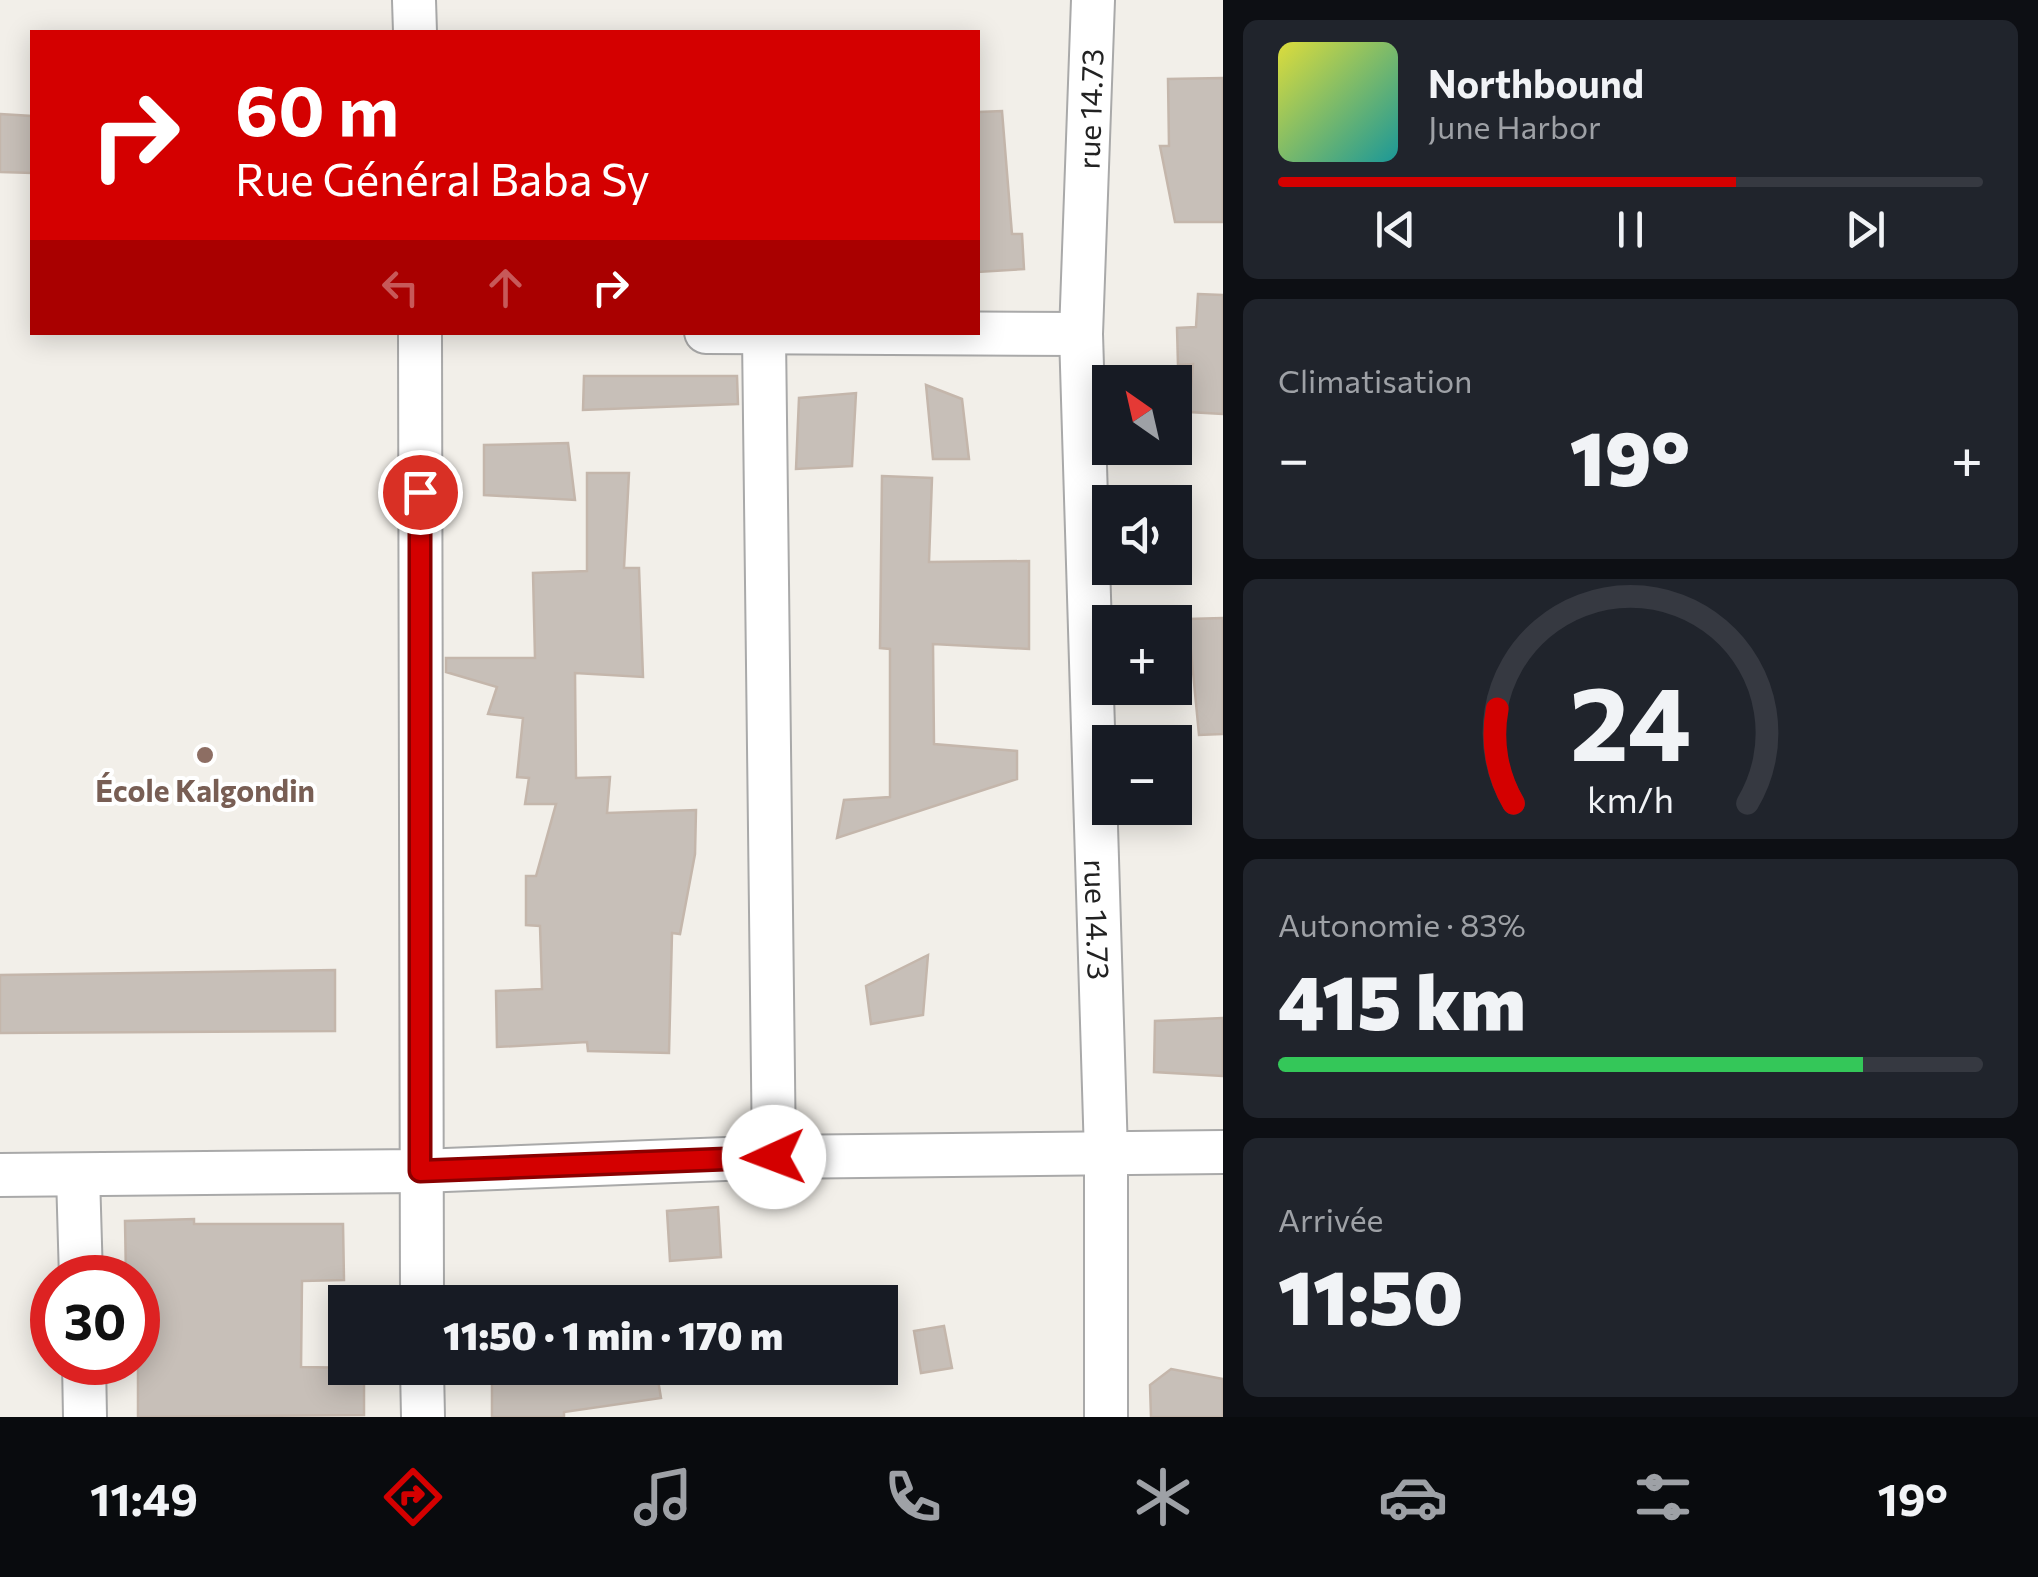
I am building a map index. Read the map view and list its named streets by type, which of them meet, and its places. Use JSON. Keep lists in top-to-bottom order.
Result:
{
  "streets": {
    "street": ["rue 14.73"]
  },
  "places": ["École Kalgondin"],
  "north": "top left",
  "page": {
    "turn": ["60 m", "Rue Général Baba Sy"],
    "song": ["Northbound", "June Harbor"],
    "tile": [
      "Climatisation",
      ["Autonomie · 83%", "415 km"],
      ["Arrivée", "11:50"]
    ],
    "map_buttons": ["+", "−"],
    "heat": ["−", "19°", "+"],
    "limit": "30",
    "trip": "11:50 · 1 min · 170 m",
    "tabs": ["11:49", "19°"],
    "gauge": ["24", "km/h"]
  }
}
